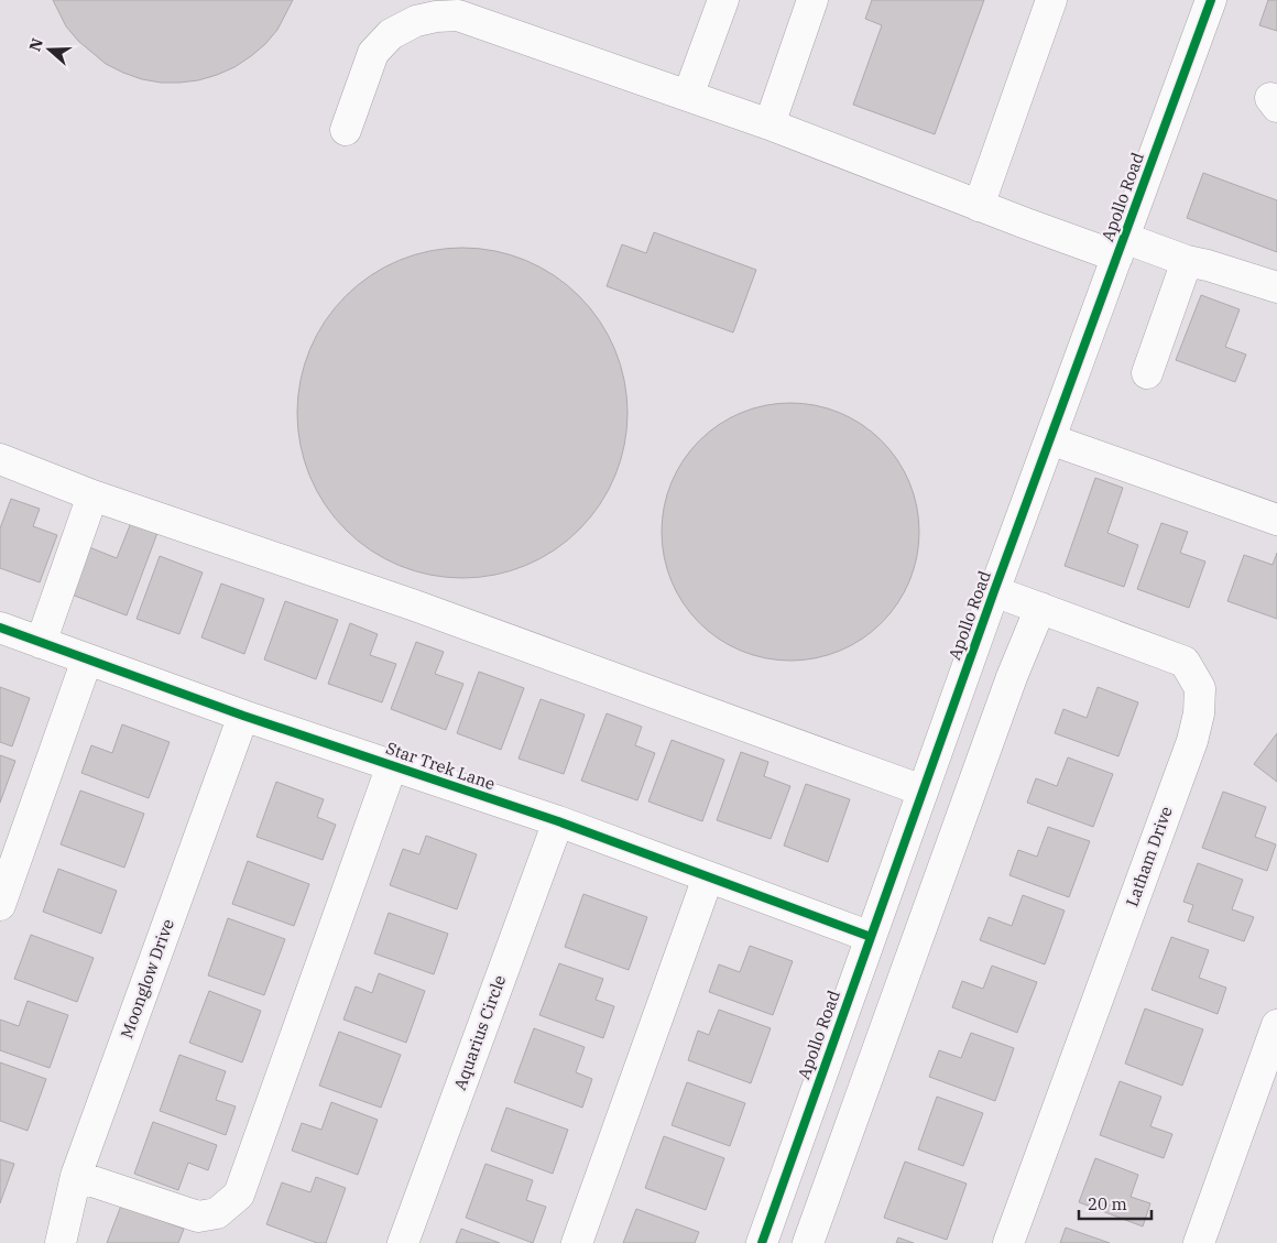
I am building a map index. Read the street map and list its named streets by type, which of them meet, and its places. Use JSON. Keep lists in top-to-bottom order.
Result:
{
  "streets": {
    "street": [
      "Apollo Road",
      "Star Trek Lane",
      "Latham Drive",
      "Moonglow Drive",
      "Aquarius Circle"
    ]
  },
  "crossings": [
    ["Apollo Road", "Star Trek Lane"],
    ["Apollo Road", "Latham Drive"],
    ["Star Trek Lane", "Moonglow Drive"],
    ["Star Trek Lane", "Aquarius Circle"]
  ],
  "scale_bar": "20 m",
  "north": "left"
}
